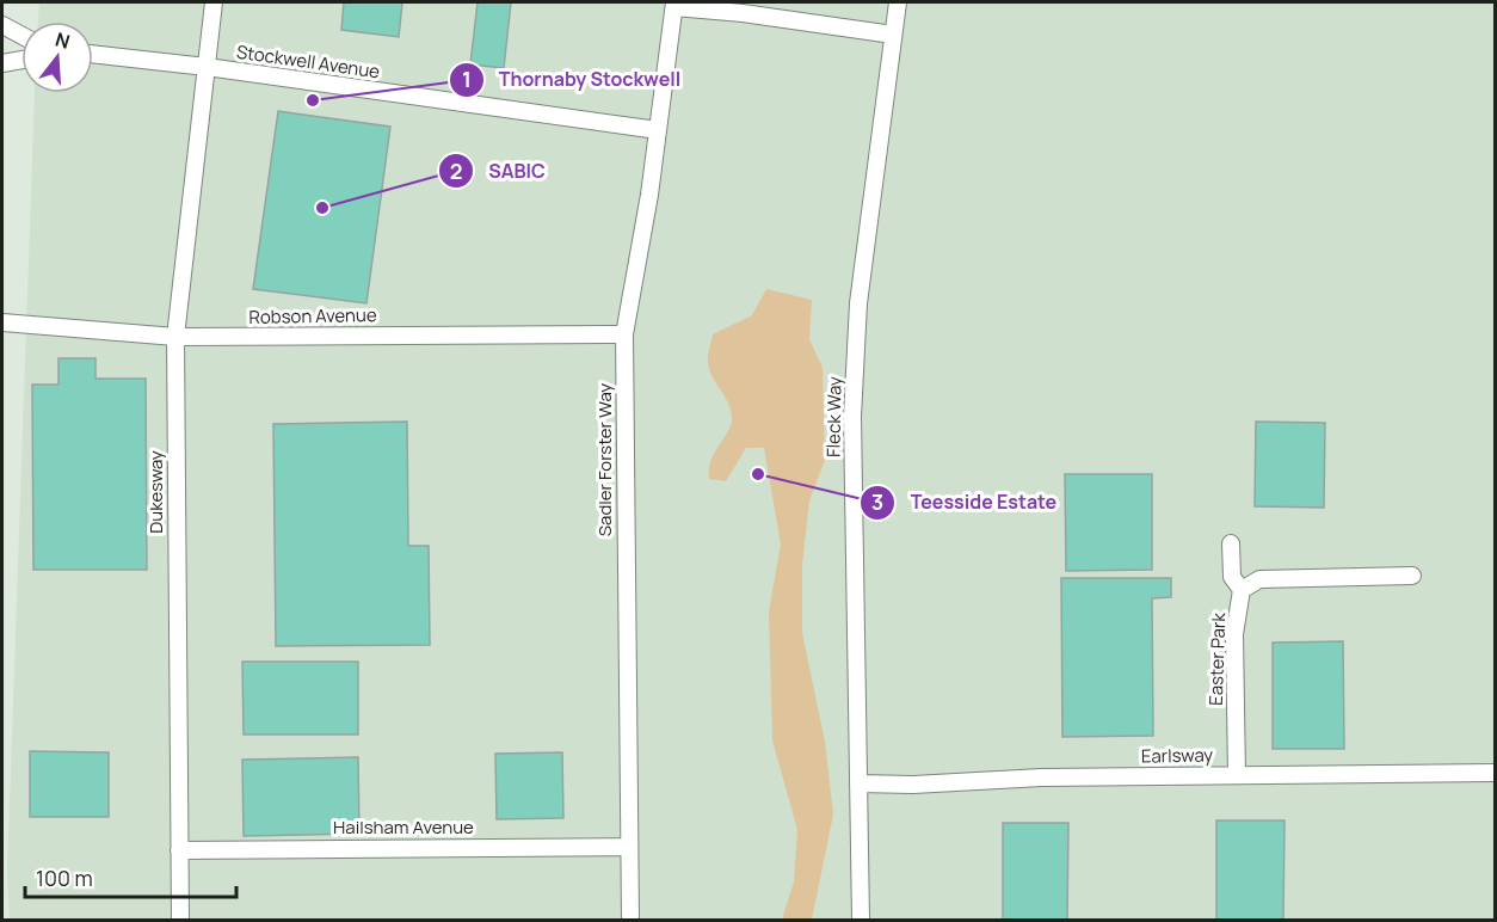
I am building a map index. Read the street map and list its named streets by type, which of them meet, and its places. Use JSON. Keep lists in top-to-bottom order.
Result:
{
  "streets": {
    "street": [
      "Stockwell Avenue",
      "Robson Avenue",
      "Fleck Way",
      "Sadler Forster Way",
      "Dukesway",
      "Easter Park",
      "Earlsway",
      "Hailsham Avenue"
    ]
  },
  "crossings": [
    ["Stockwell Avenue", "Sadler Forster Way"],
    ["Stockwell Avenue", "Dukesway"],
    ["Robson Avenue", "Sadler Forster Way"],
    ["Robson Avenue", "Dukesway"],
    ["Fleck Way", "Earlsway"],
    ["Sadler Forster Way", "Hailsham Avenue"],
    ["Dukesway", "Hailsham Avenue"],
    ["Easter Park", "Earlsway"]
  ],
  "places": ["Thornaby Stockwell", "SABIC", "Teesside Estate"],
  "scale_bar": "100 m",
  "north": "top"
}
